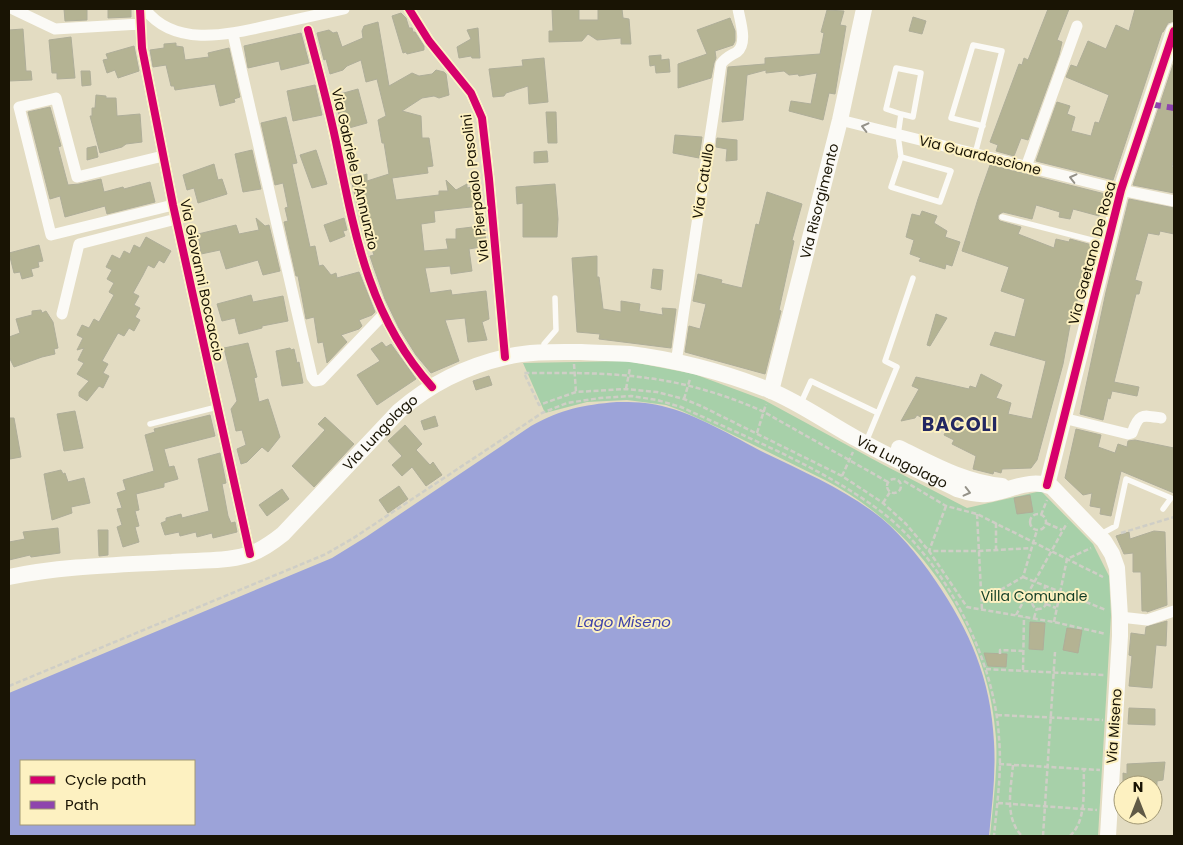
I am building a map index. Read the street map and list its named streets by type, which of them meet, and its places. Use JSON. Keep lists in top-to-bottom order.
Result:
{
  "streets": {
    "main road": [
      "Via Risorgimento",
      "Via Gaetano De Rosa",
      "Via Lungolago",
      "Via Miseno"
    ],
    "street": [
      "Via Guardascione",
      "Via Gabriele D'Annunzio",
      "Via Catullo",
      "Via Pierpaolo Pasolini",
      "Via Giovanni Boccaccio"
    ]
  },
  "crossings": [
    ["Via Guardascione", "Via Risorgimento"],
    ["Via Guardascione", "Via Gaetano De Rosa"],
    ["Via Gabriele D'Annunzio", "Via Lungolago"],
    ["Via Catullo", "Via Lungolago"],
    ["Via Pierpaolo Pasolini", "Via Lungolago"],
    ["Via Risorgimento", "Via Lungolago"],
    ["Via Gaetano De Rosa", "Via Lungolago"],
    ["Via Gaetano De Rosa", "Via Miseno"],
    ["Via Giovanni Boccaccio", "Via Lungolago"],
    ["Via Lungolago", "Via Miseno"]
  ],
  "one_way": ["Via Guardascione"],
  "districts": ["BACOLI"],
  "water": ["Lago Miseno"],
  "parks": ["Villa Comunale"],
  "legend": ["Cycle path", "Path"],
  "north": "top"
}
